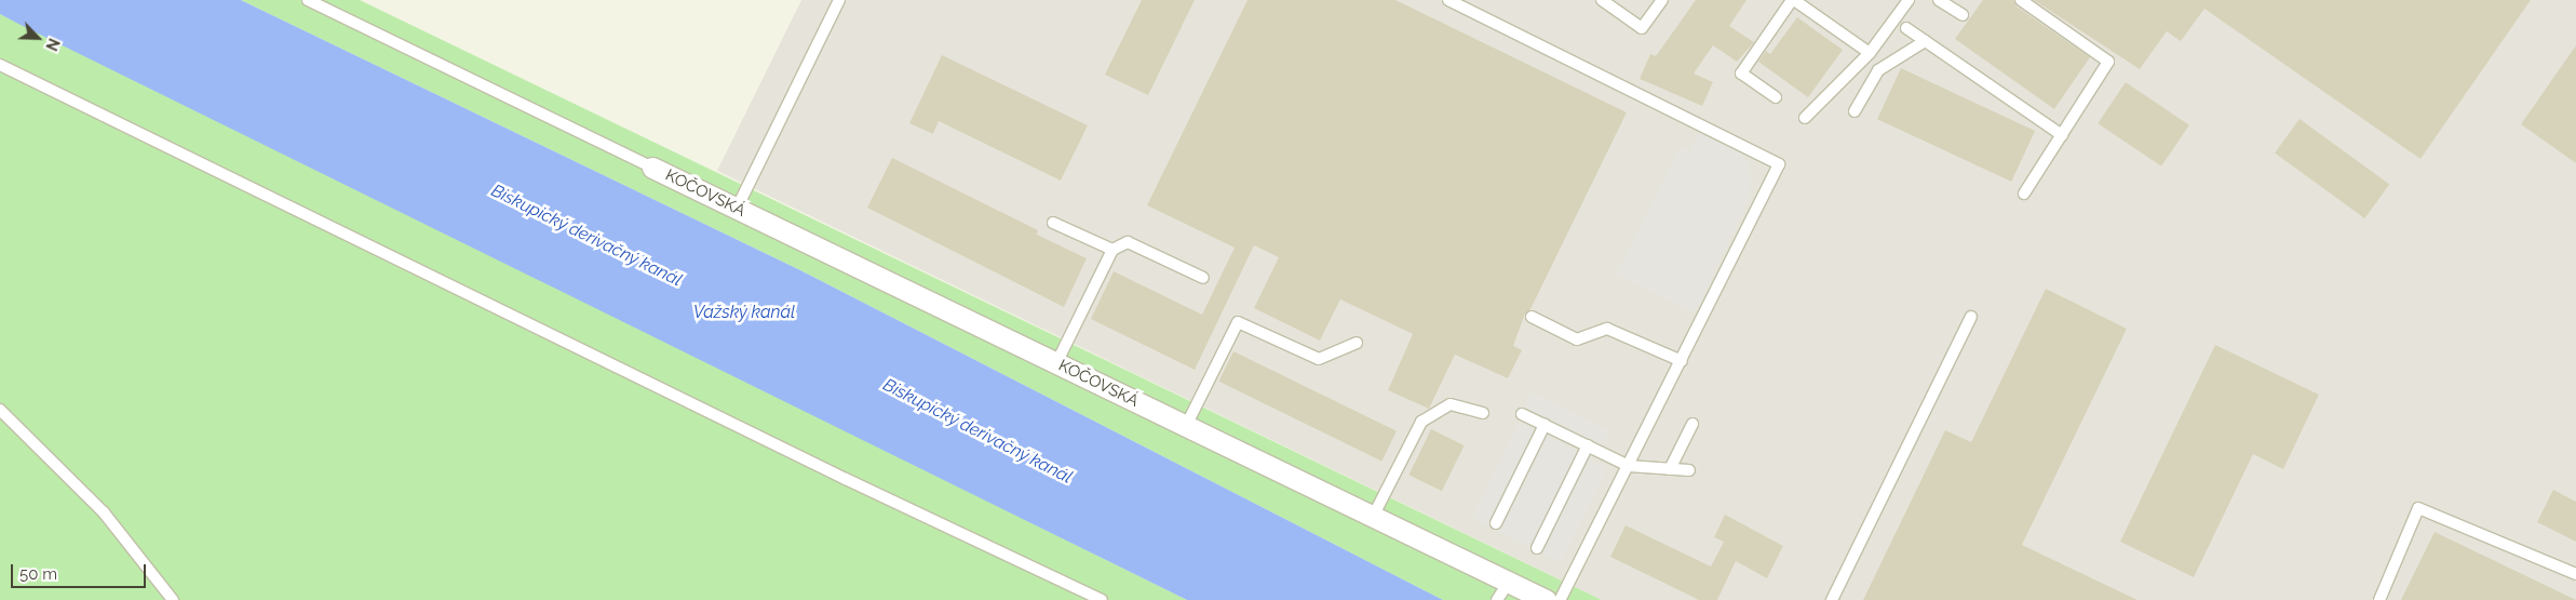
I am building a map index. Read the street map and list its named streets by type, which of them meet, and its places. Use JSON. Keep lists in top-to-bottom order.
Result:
{
  "streets": {
    "street": ["KOČOVSKÁ"]
  },
  "water": ["Biskupický derivačný kanál", "Važský kanál"],
  "scale_bar": "50 m",
  "north": "bottom right"
}
